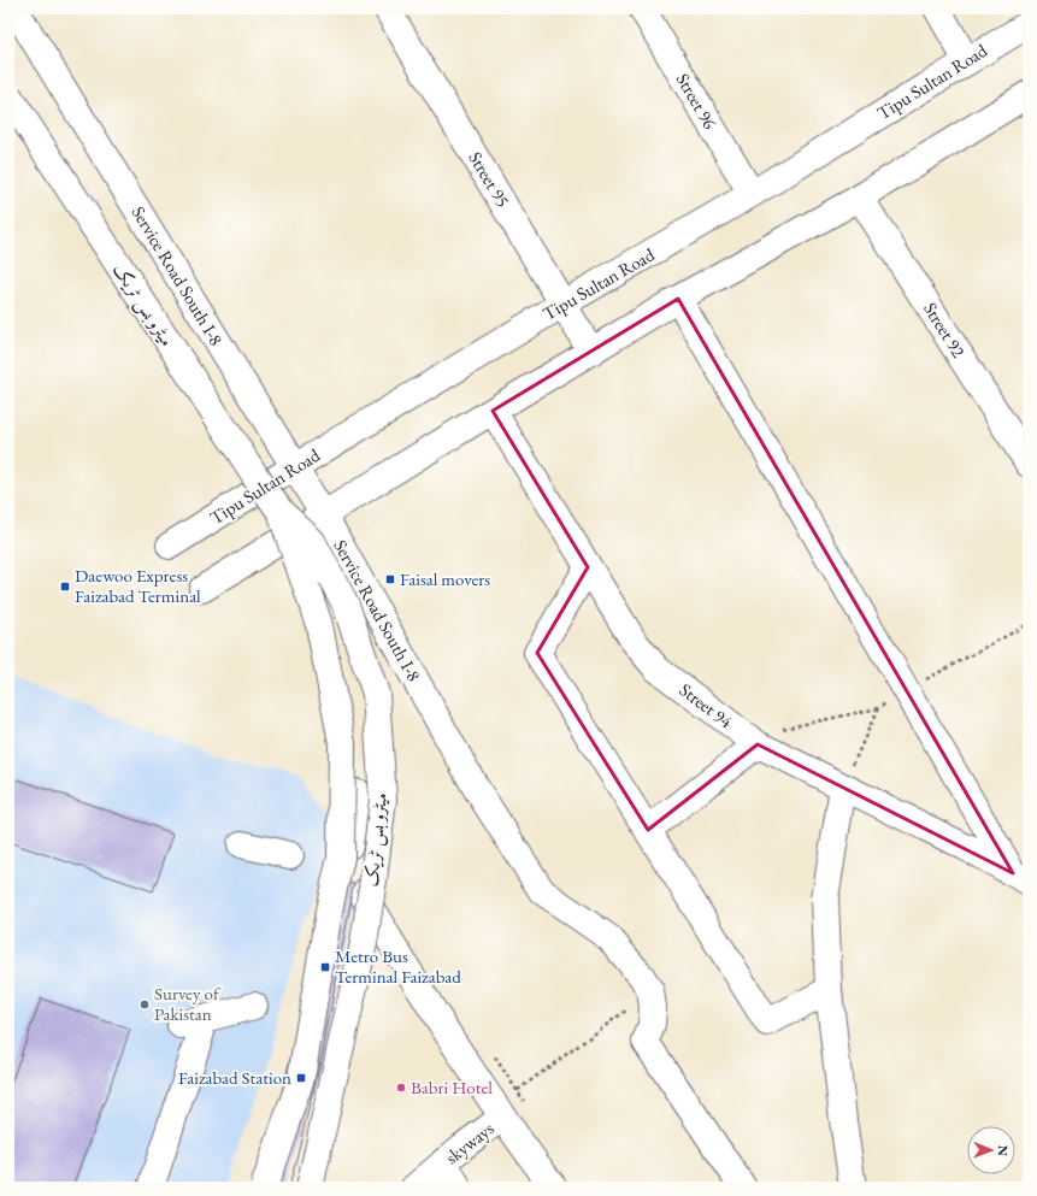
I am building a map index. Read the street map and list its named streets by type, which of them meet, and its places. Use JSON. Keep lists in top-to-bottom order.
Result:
{
  "streets": {
    "street": [
      "Tipu Sultan Road",
      "Street 96",
      "Street 95",
      "Service Road South I-8",
      "میٹرو بس ٹریک",
      "Street 92",
      "Street 94",
      "skyways"
    ]
  },
  "crossings": [
    ["Tipu Sultan Road", "Street 96"],
    ["Tipu Sultan Road", "Street 95"],
    ["Tipu Sultan Road", "Service Road South I-8"]
  ],
  "places": {
    "transit": [
      "Faisal movers",
      "Daewoo Express Faizabad Terminal",
      "Metro Bus Terminal Faizabad",
      "Faizabad Station"
    ],
    "other": ["Survey of Pakistan", "Babri Hotel"]
  },
  "north": "right"
}
